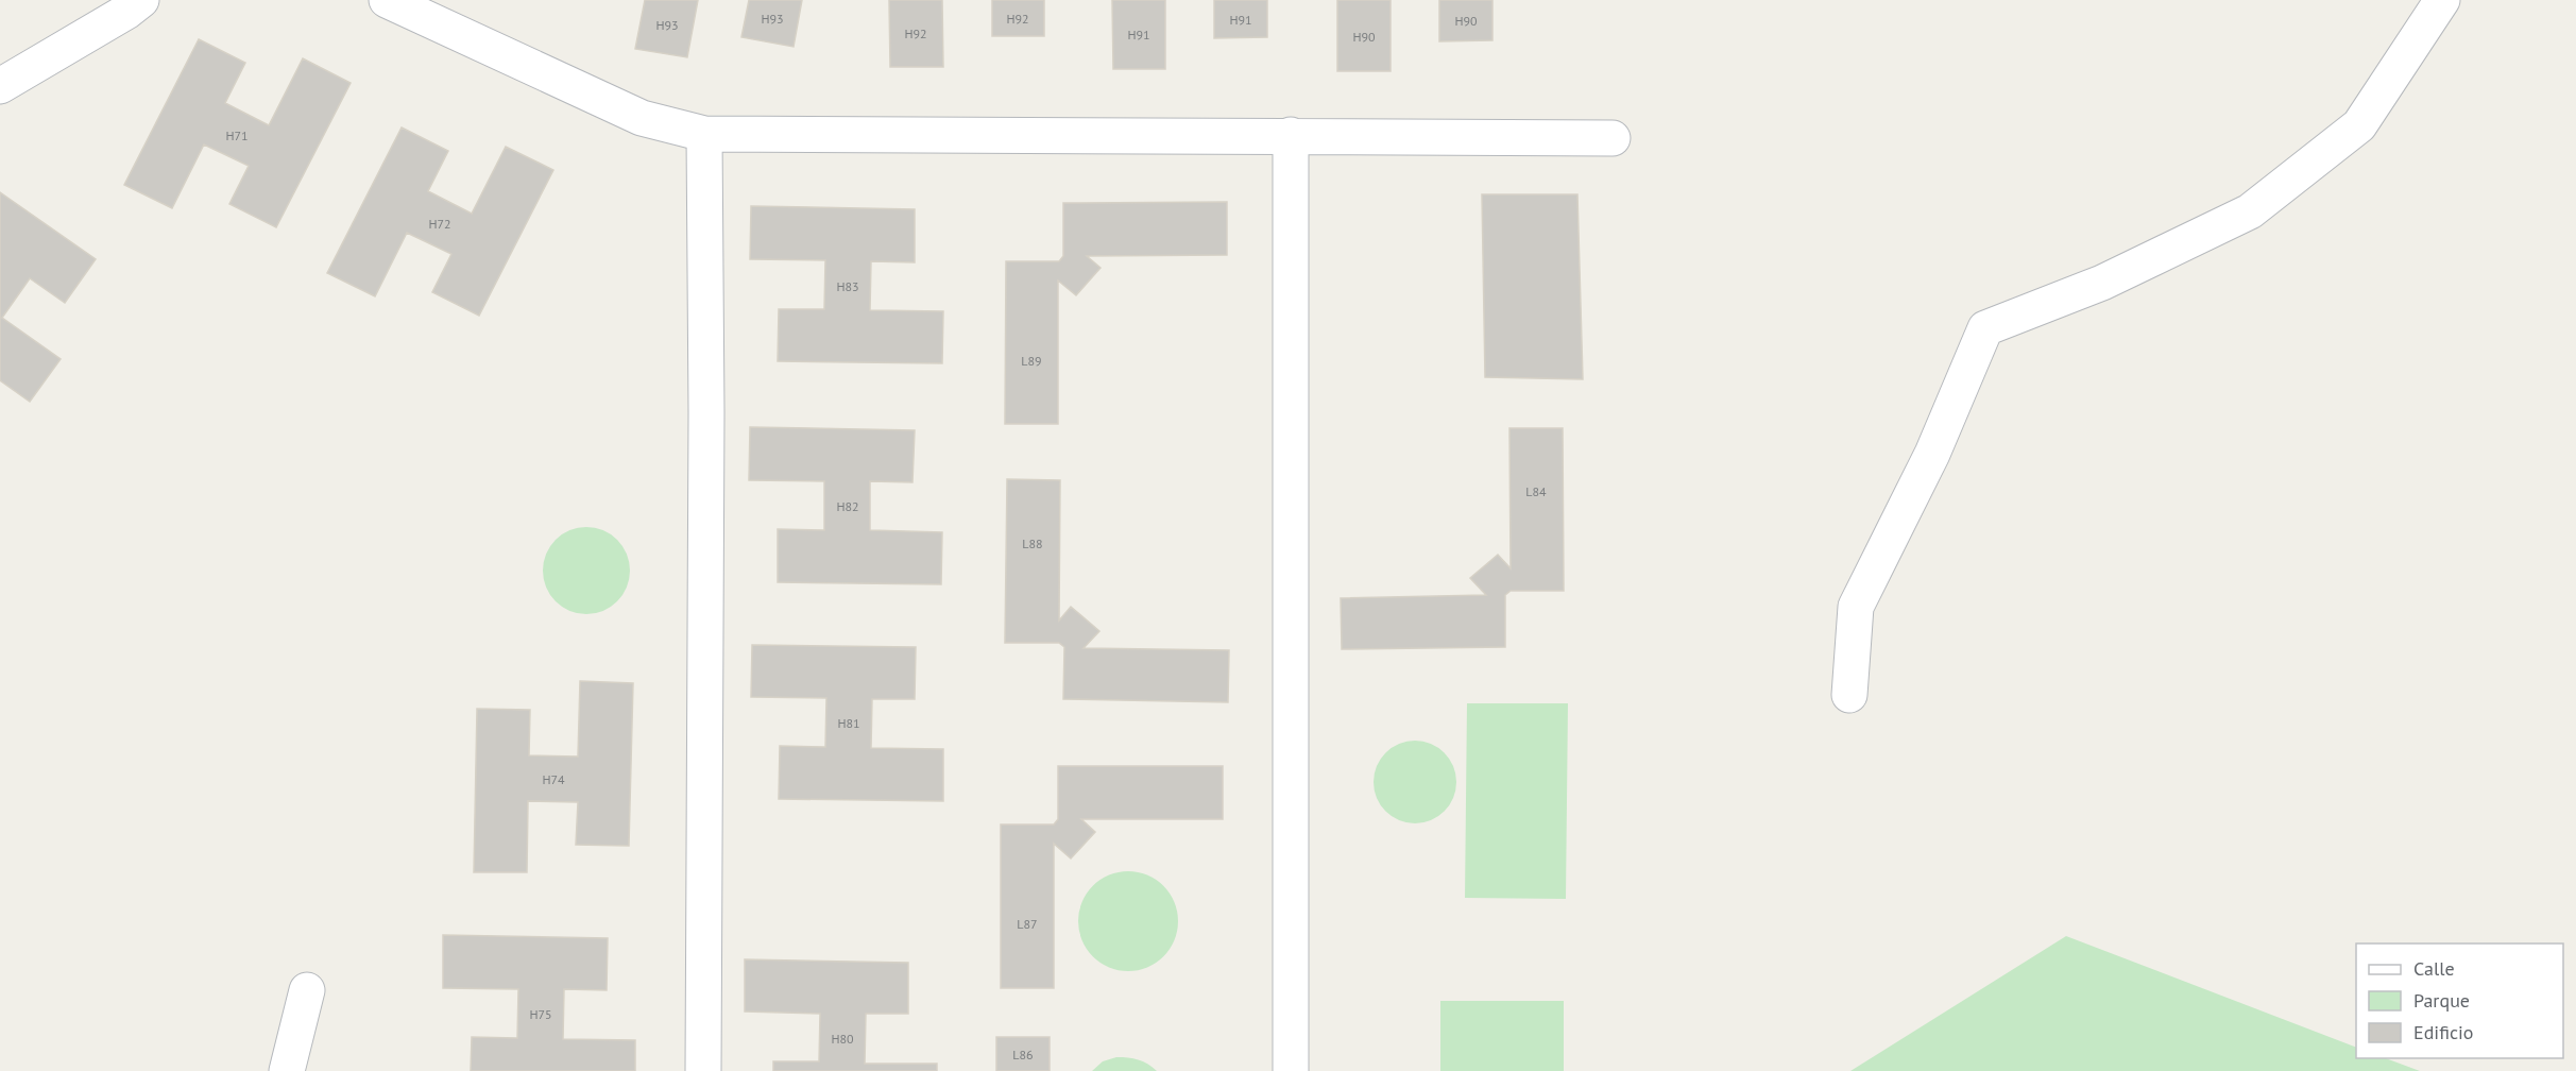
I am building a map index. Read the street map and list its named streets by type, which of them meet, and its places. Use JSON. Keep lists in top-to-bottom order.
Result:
{
  "house_numbers": [
    "H93",
    "H92",
    "H91",
    "H90",
    "H93",
    "H92",
    "H91",
    "H90",
    "H71",
    "H72",
    "H83",
    "L89",
    "L84",
    "H82",
    "L88",
    "H81",
    "H74",
    "L87",
    "H75",
    "H80",
    "L86"
  ],
  "legend": ["Calle", "Parque", "Edificio"]
}
